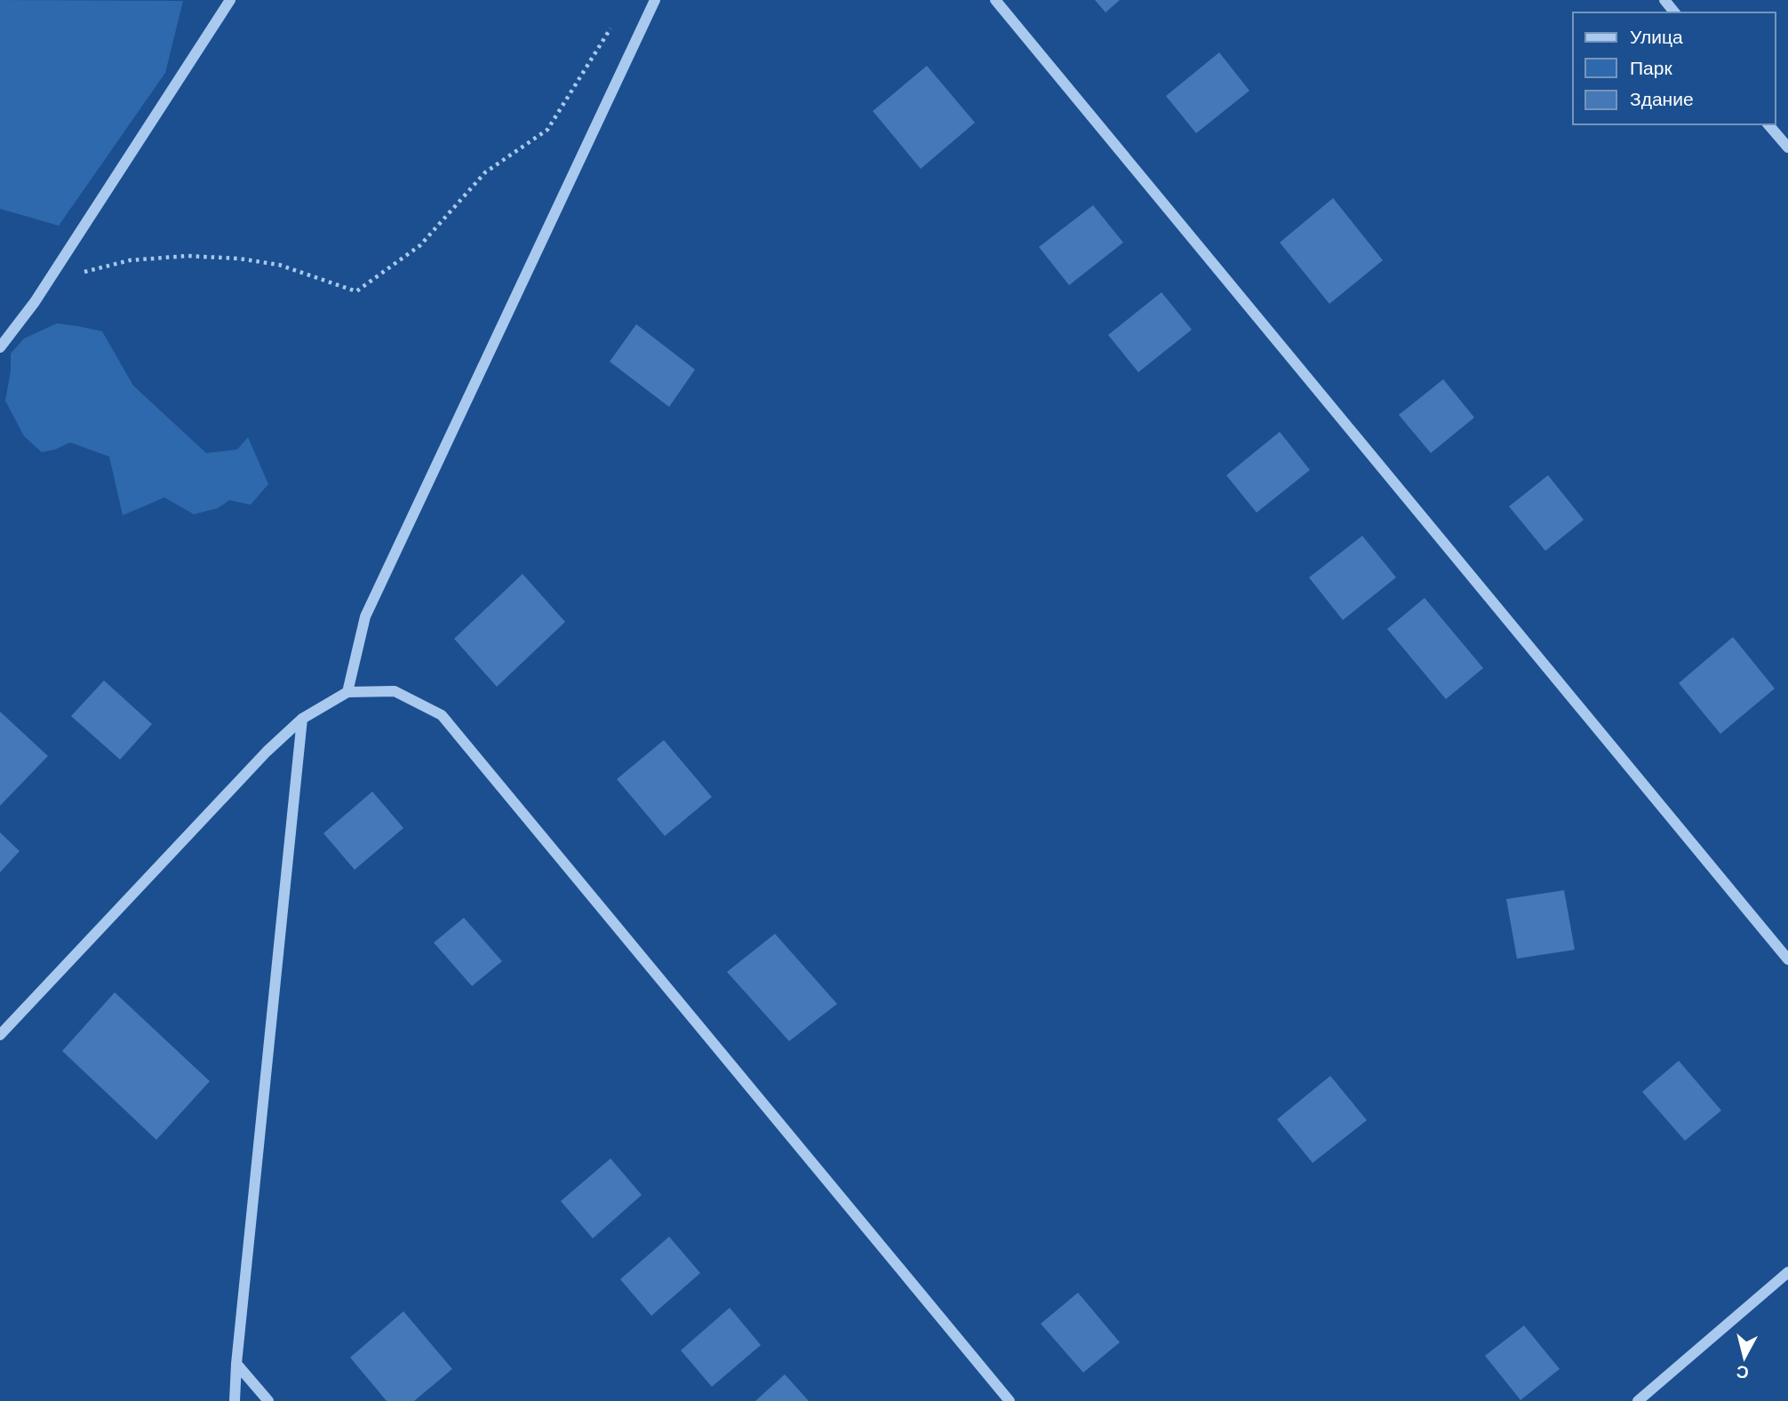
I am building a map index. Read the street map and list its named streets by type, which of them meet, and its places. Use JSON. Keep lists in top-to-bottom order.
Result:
{
  "legend": ["Улица", "Парк", "Здание"],
  "north": "bottom"
}
